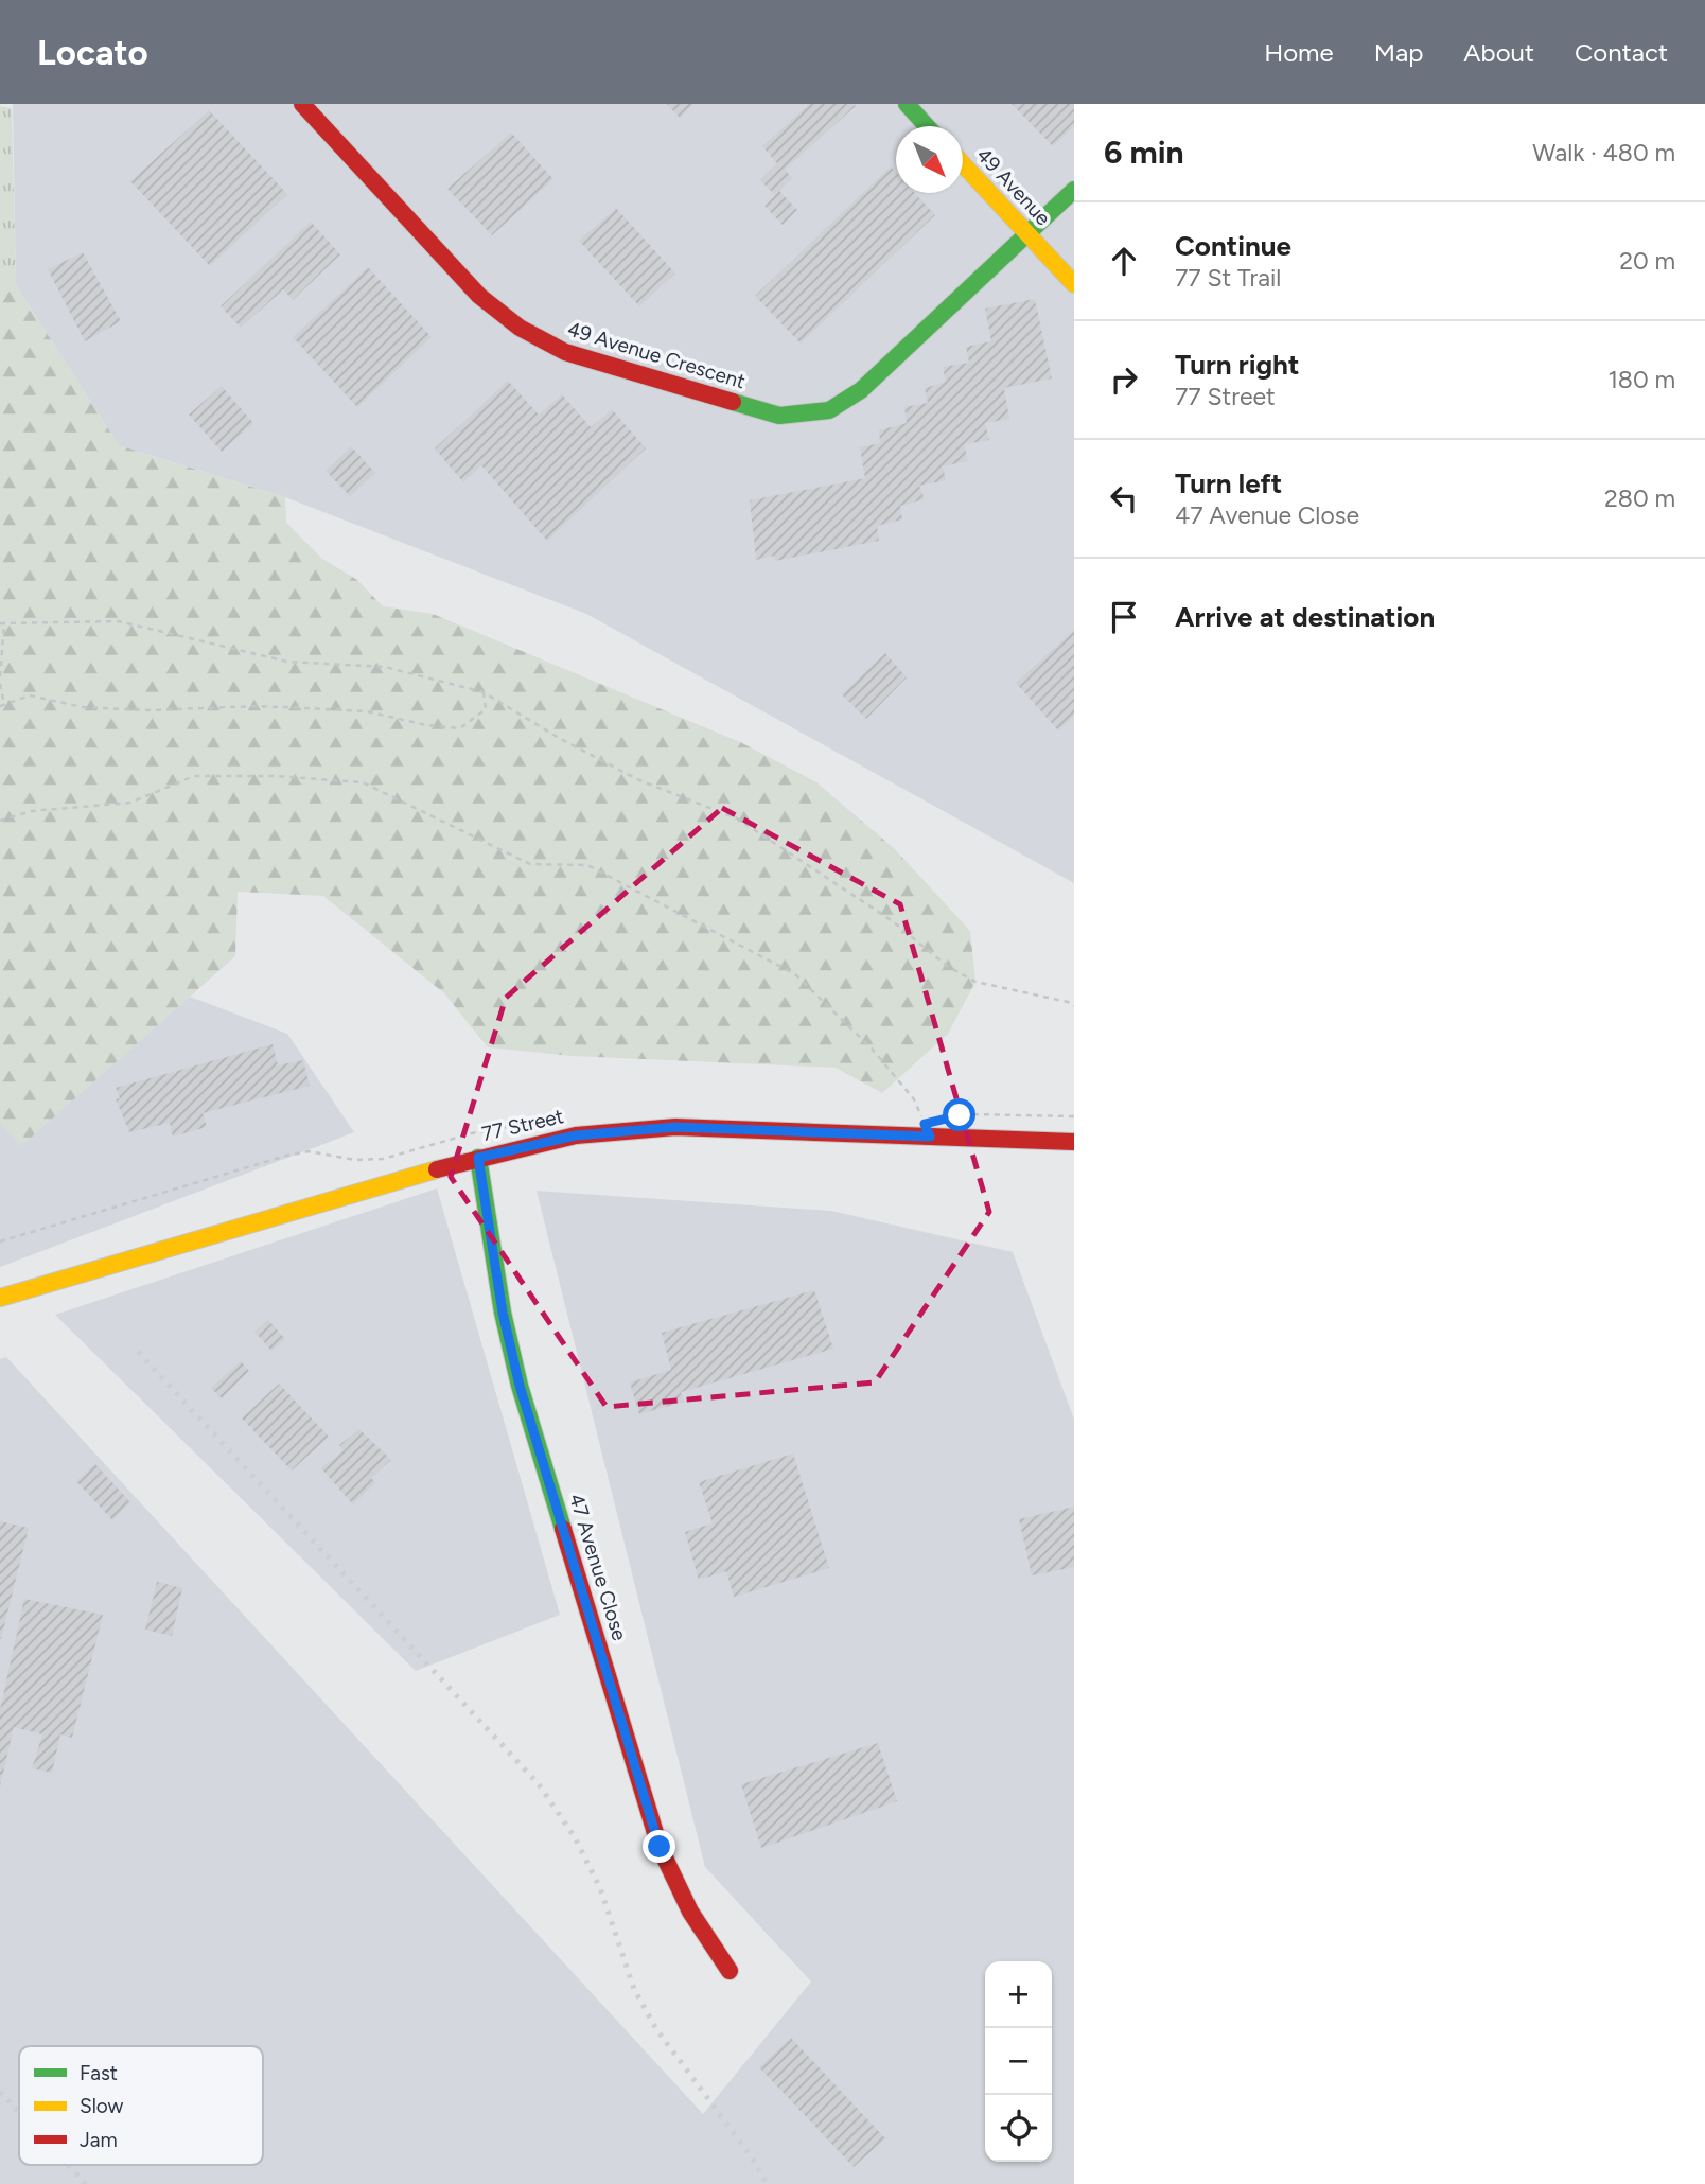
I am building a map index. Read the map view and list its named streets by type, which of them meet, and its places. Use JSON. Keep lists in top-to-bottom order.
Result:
{
  "streets": {
    "street": [
      "49 Avenue",
      "49 Avenue Crescent",
      "77 Street",
      "47 Avenue Close"
    ]
  },
  "crossings": [
    ["49 Avenue", "49 Avenue Crescent"],
    ["77 Street", "47 Avenue Close"]
  ],
  "legend": ["Fast", "Slow", "Jam"],
  "north": "bottom right",
  "page": {
    "header": "Locato",
    "nav": [
      "Home",
      "Map",
      "About",
      "Contact"
    ],
    "heading": ["6 min", "Walk · 480 m"],
    "list": [
      ["Continue", "77 St Trail", "20 m"],
      ["Turn right", "77 Street", "180 m"],
      ["Turn left", "47 Avenue Close", "280 m"],
      "Arrive at destination"
    ],
    "map_buttons": ["+", "−"]
  }
}
